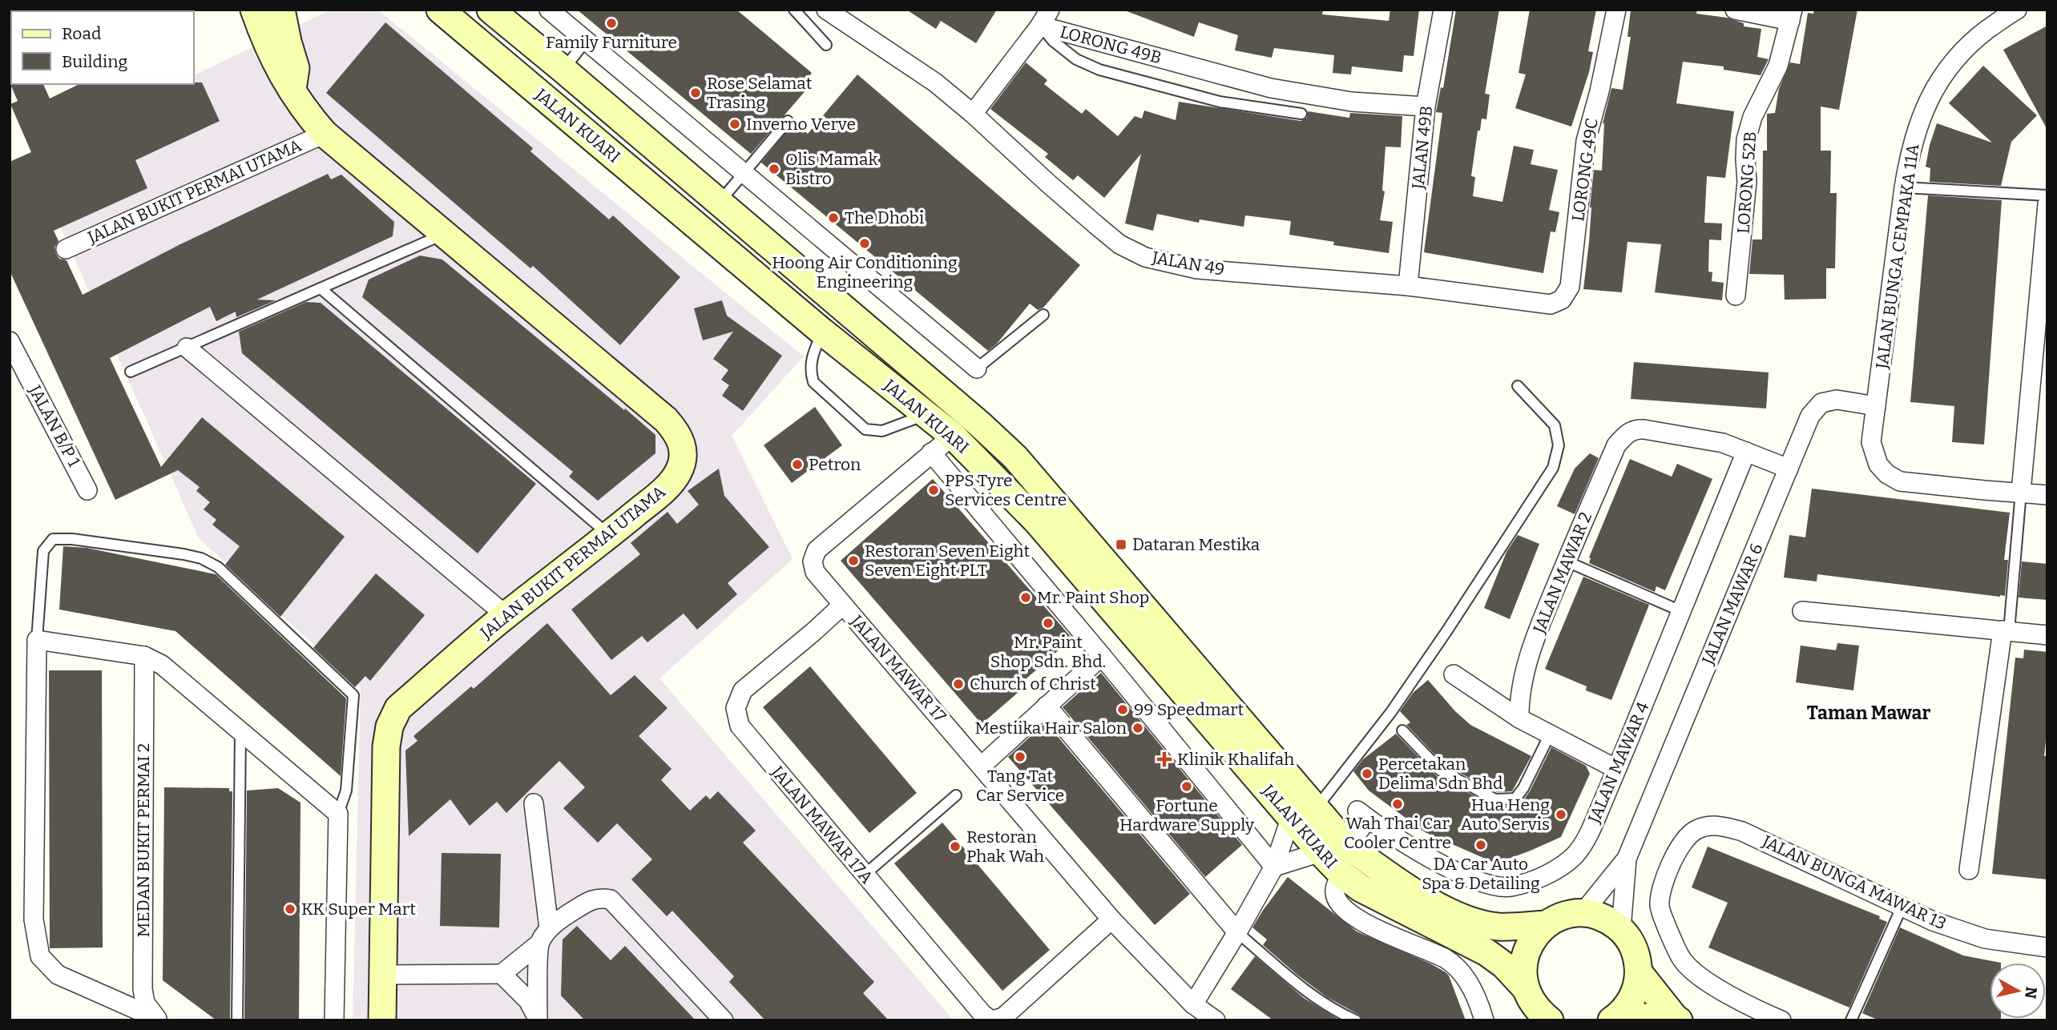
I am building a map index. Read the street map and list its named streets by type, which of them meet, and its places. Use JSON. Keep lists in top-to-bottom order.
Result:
{
  "streets": {
    "street": [
      "LORONG 49B",
      "JALAN KUARI",
      "JALAN 49B",
      "LORONG 49C",
      "LORONG 52B",
      "JALAN BUKIT PERMAI UTAMA",
      "JALAN BUNGA CEMPAKA 11A",
      "JALAN 49",
      "JALAN B/P 1",
      "JALAN MAWAR 2",
      "JALAN MAWAR 6",
      "JALAN MAWAR 17",
      "JALAN MAWAR 4",
      "JALAN MAWAR 17A",
      "MEDAN BUKIT PERMAI 2",
      "JALAN BUNGA MAWAR 13"
    ]
  },
  "crossings": [
    ["LORONG 49B", "JALAN 49B"],
    ["JALAN KUARI", "JALAN MAWAR 17"],
    ["JALAN KUARI", "JALAN MAWAR 4"],
    ["JALAN 49B", "JALAN 49"],
    ["LORONG 49C", "JALAN 49"],
    ["JALAN BUNGA CEMPAKA 11A", "JALAN MAWAR 6"],
    ["JALAN MAWAR 2", "JALAN MAWAR 4"],
    ["JALAN MAWAR 17", "JALAN MAWAR 17A"]
  ],
  "districts": ["Taman Mawar"],
  "places": {
    "other": [
      "Family Furniture",
      "Rose Selamat Trasing",
      "Inverno Verve",
      "Olis Mamak Bistro",
      "The Dhobi",
      "Hoong Air Conditioning Engineering",
      "Petron",
      "PPS Tyre Services Centre",
      "Restoran Seven Eight Seven Eight PLT",
      "Mr. Paint Shop",
      "Mr. Paint Shop Sdn. Bhd.",
      "Church of Christ",
      "99 Speedmart",
      "Mestiika Hair Salon",
      "Tang Tat Car Service",
      "Percetakan Delima Sdn Bhd",
      "Fortune Hardware Supply",
      "Wah Thai Car Cooler Centre",
      "Hua Heng Auto Servis",
      "DA Car Auto Spa & Detailing",
      "Restoran Phak Wah",
      "KK Super Mart"
    ],
    "transit": ["Dataran Mestika"],
    "health": ["Klinik Khalifah"]
  },
  "legend": ["Road", "Building"],
  "north": "right"
}
